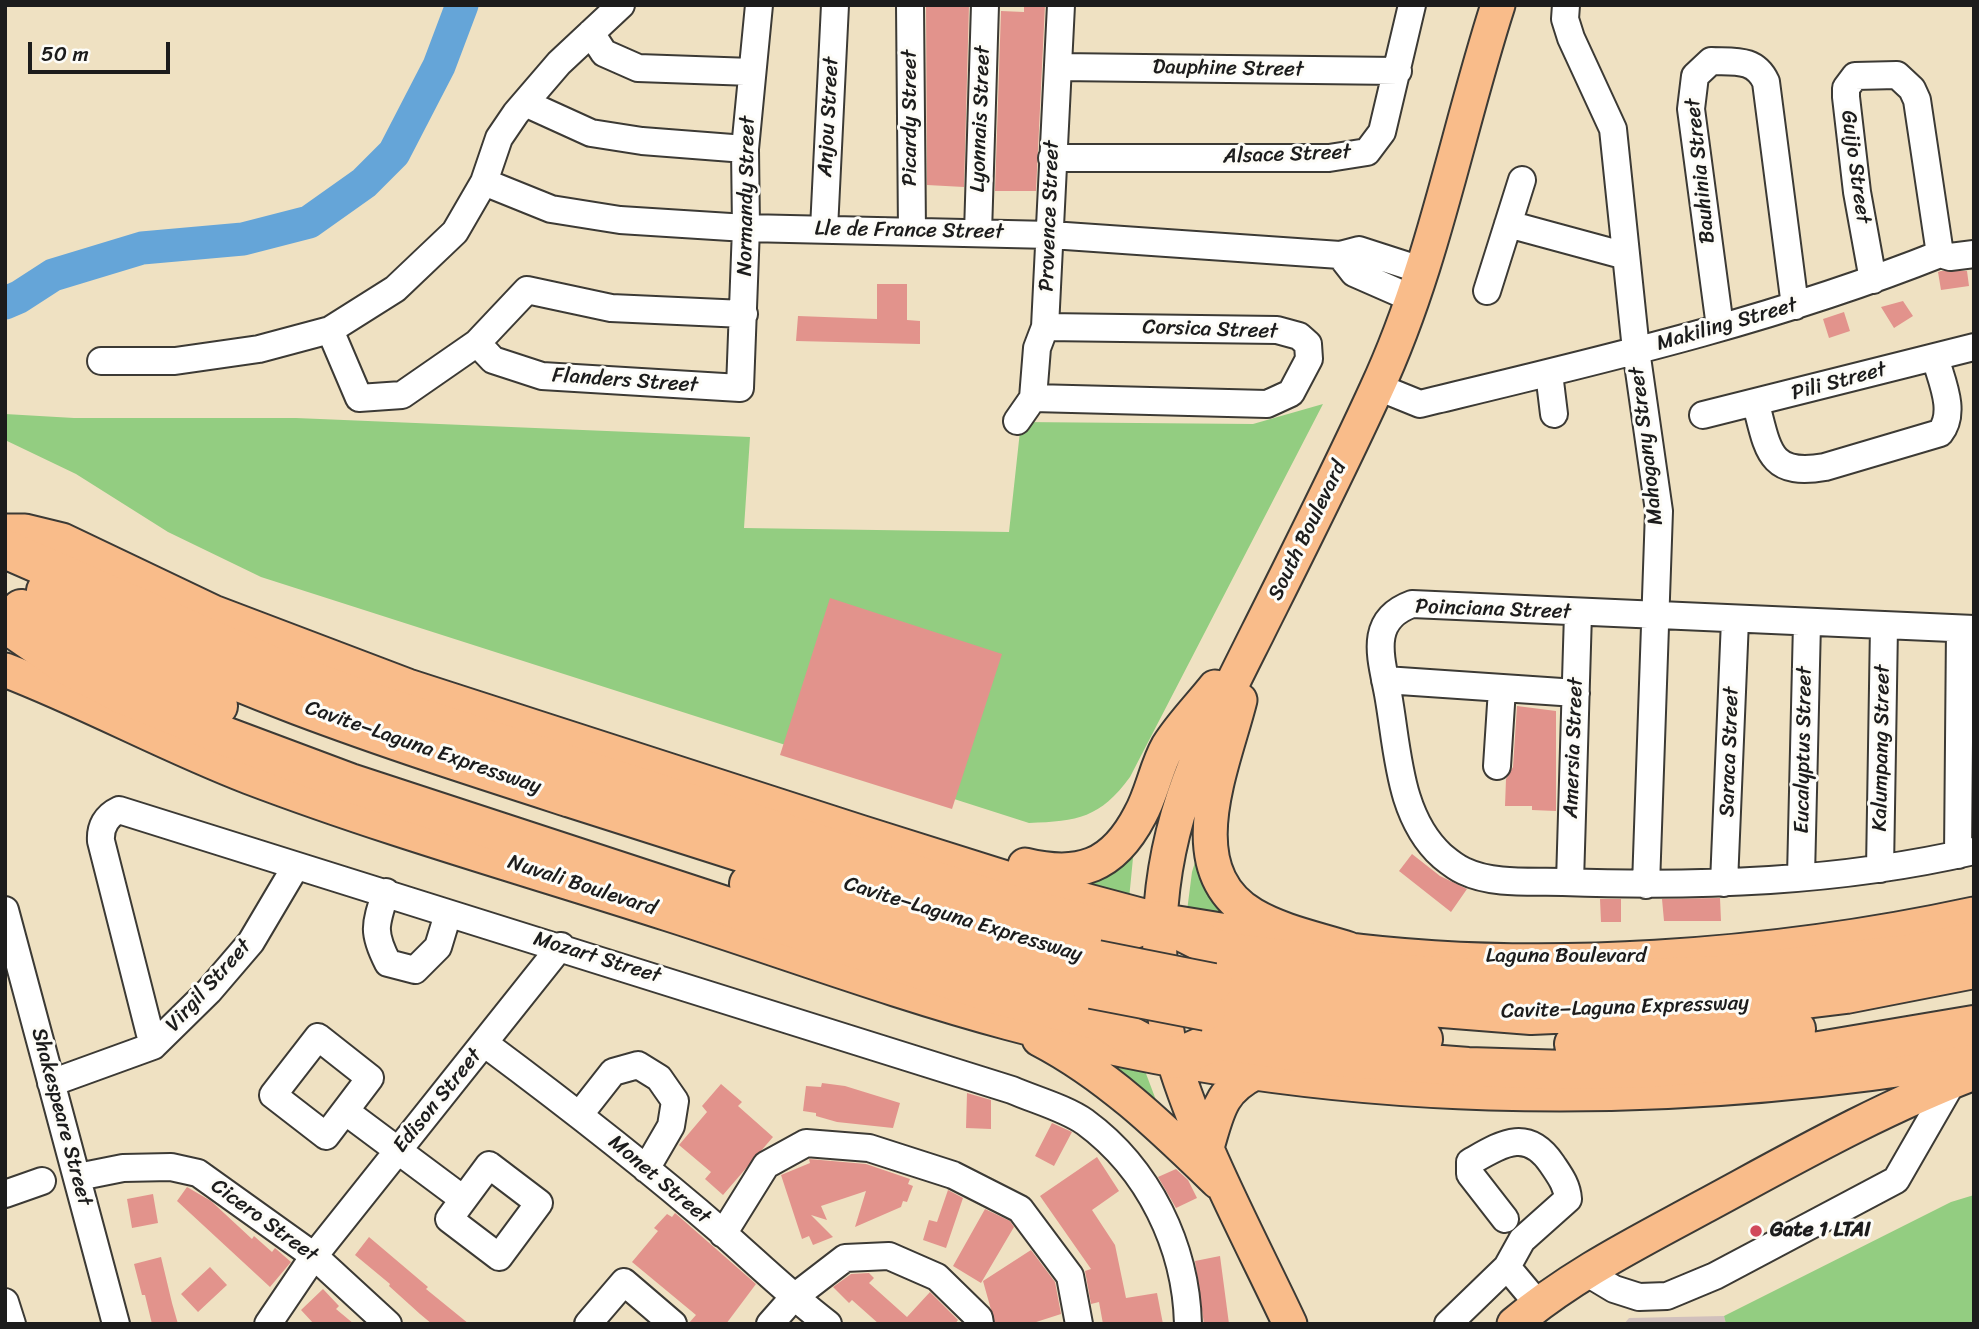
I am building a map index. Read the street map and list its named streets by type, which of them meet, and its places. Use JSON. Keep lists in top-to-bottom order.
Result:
{
  "streets": {
    "highway": ["Cavite–Laguna Expressway"],
    "main road": ["South Boulevard", "Nuvali Boulevard", "Laguna Boulevard"],
    "street": [
      "Dauphine Street",
      "Anjou Street",
      "Picardy Street",
      "Lyonnais Street",
      "Alsace Street",
      "Guijo Street",
      "Bauhinia Street",
      "Normandy Street",
      "Provence Street",
      "Lle de France Street",
      "Makiling Street",
      "Corsica Street",
      "Flanders Street",
      "Pili Street",
      "Mahogany Street",
      "Poinciana Street",
      "Amersia Street",
      "Kalumpang Street",
      "Eucalyptus Street",
      "Saraca Street",
      "Mozart Street",
      "Virgil Street",
      "Edison Street",
      "Shakespeare Street",
      "Monet Street",
      "Cicero Street"
    ]
  },
  "crossings": [
    ["Dauphine Street", "Alsace Street"],
    ["Dauphine Street", "Provence Street"],
    ["Anjou Street", "Lle de France Street"],
    ["Picardy Street", "Lle de France Street"],
    ["Lyonnais Street", "Lle de France Street"],
    ["Alsace Street", "Provence Street"],
    ["Guijo Street", "Makiling Street"],
    ["Bauhinia Street", "Makiling Street"],
    ["Normandy Street", "Lle de France Street"],
    ["Normandy Street", "Flanders Street"],
    ["Provence Street", "Lle de France Street"],
    ["Provence Street", "Corsica Street"],
    ["Lle de France Street", "South Boulevard"],
    ["Makiling Street", "Mahogany Street"],
    ["Makiling Street", "South Boulevard"],
    ["Mahogany Street", "Poinciana Street"],
    ["South Boulevard", "Nuvali Boulevard"],
    ["South Boulevard", "Laguna Boulevard"],
    ["Poinciana Street", "Amersia Street"],
    ["Poinciana Street", "Kalumpang Street"],
    ["Poinciana Street", "Eucalyptus Street"],
    ["Poinciana Street", "Saraca Street"],
    ["Mozart Street", "Virgil Street"],
    ["Mozart Street", "Edison Street"],
    ["Virgil Street", "Shakespeare Street"],
    ["Edison Street", "Monet Street"],
    ["Edison Street", "Cicero Street"],
    ["Shakespeare Street", "Cicero Street"]
  ],
  "places": ["Gate 1 LTAI"],
  "scale_bar": "50 m"
}
